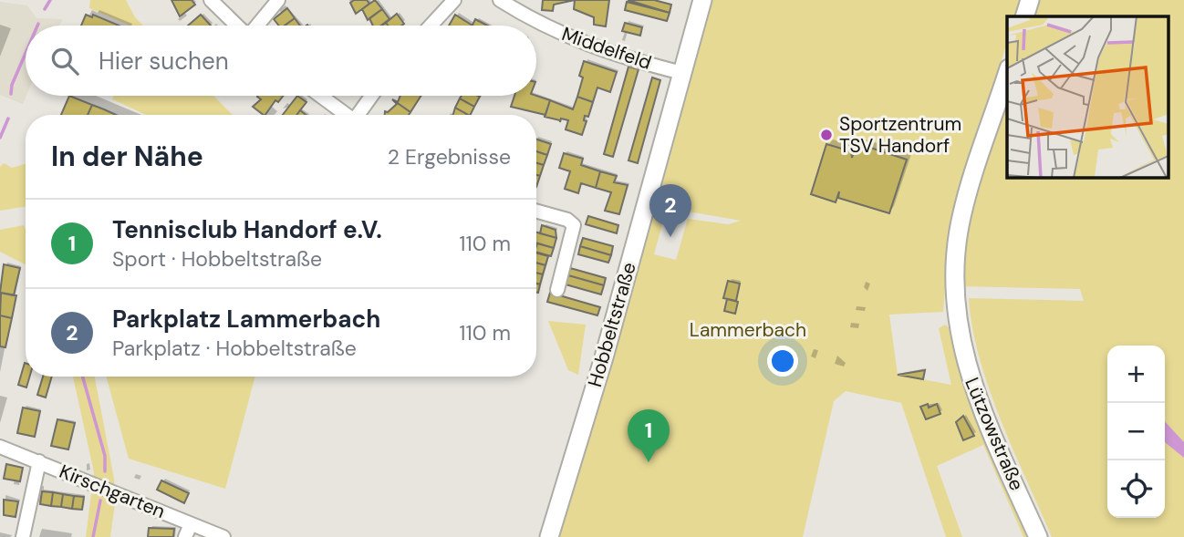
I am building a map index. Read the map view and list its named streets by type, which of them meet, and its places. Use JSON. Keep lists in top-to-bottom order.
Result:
{
  "streets": {
    "street": [
      "Middelfeld",
      "Hobbeltstraße",
      "Lützowstraße",
      "Kirschgarten"
    ]
  },
  "crossings": [
    ["Middelfeld", "Hobbeltstraße"]
  ],
  "parks": ["Lammerbach"],
  "places": ["Sportzentrum TSV Handorf"],
  "page": {
    "search": "Hier suchen",
    "heading": ["In der Nähe", "2 Ergebnisse"],
    "pins": ["2", "1"],
    "list": [
      {
        "mark": "1",
        "name": "Tennisclub Handorf e.V.",
        "note": "Sport · Hobbeltstraße",
        "value": "110 m"
      },
      {
        "mark": "2",
        "name": "Parkplatz Lammerbach",
        "note": "Parkplatz · Hobbeltstraße",
        "value": "110 m"
      }
    ],
    "map_buttons": ["+", "−"]
  }
}
